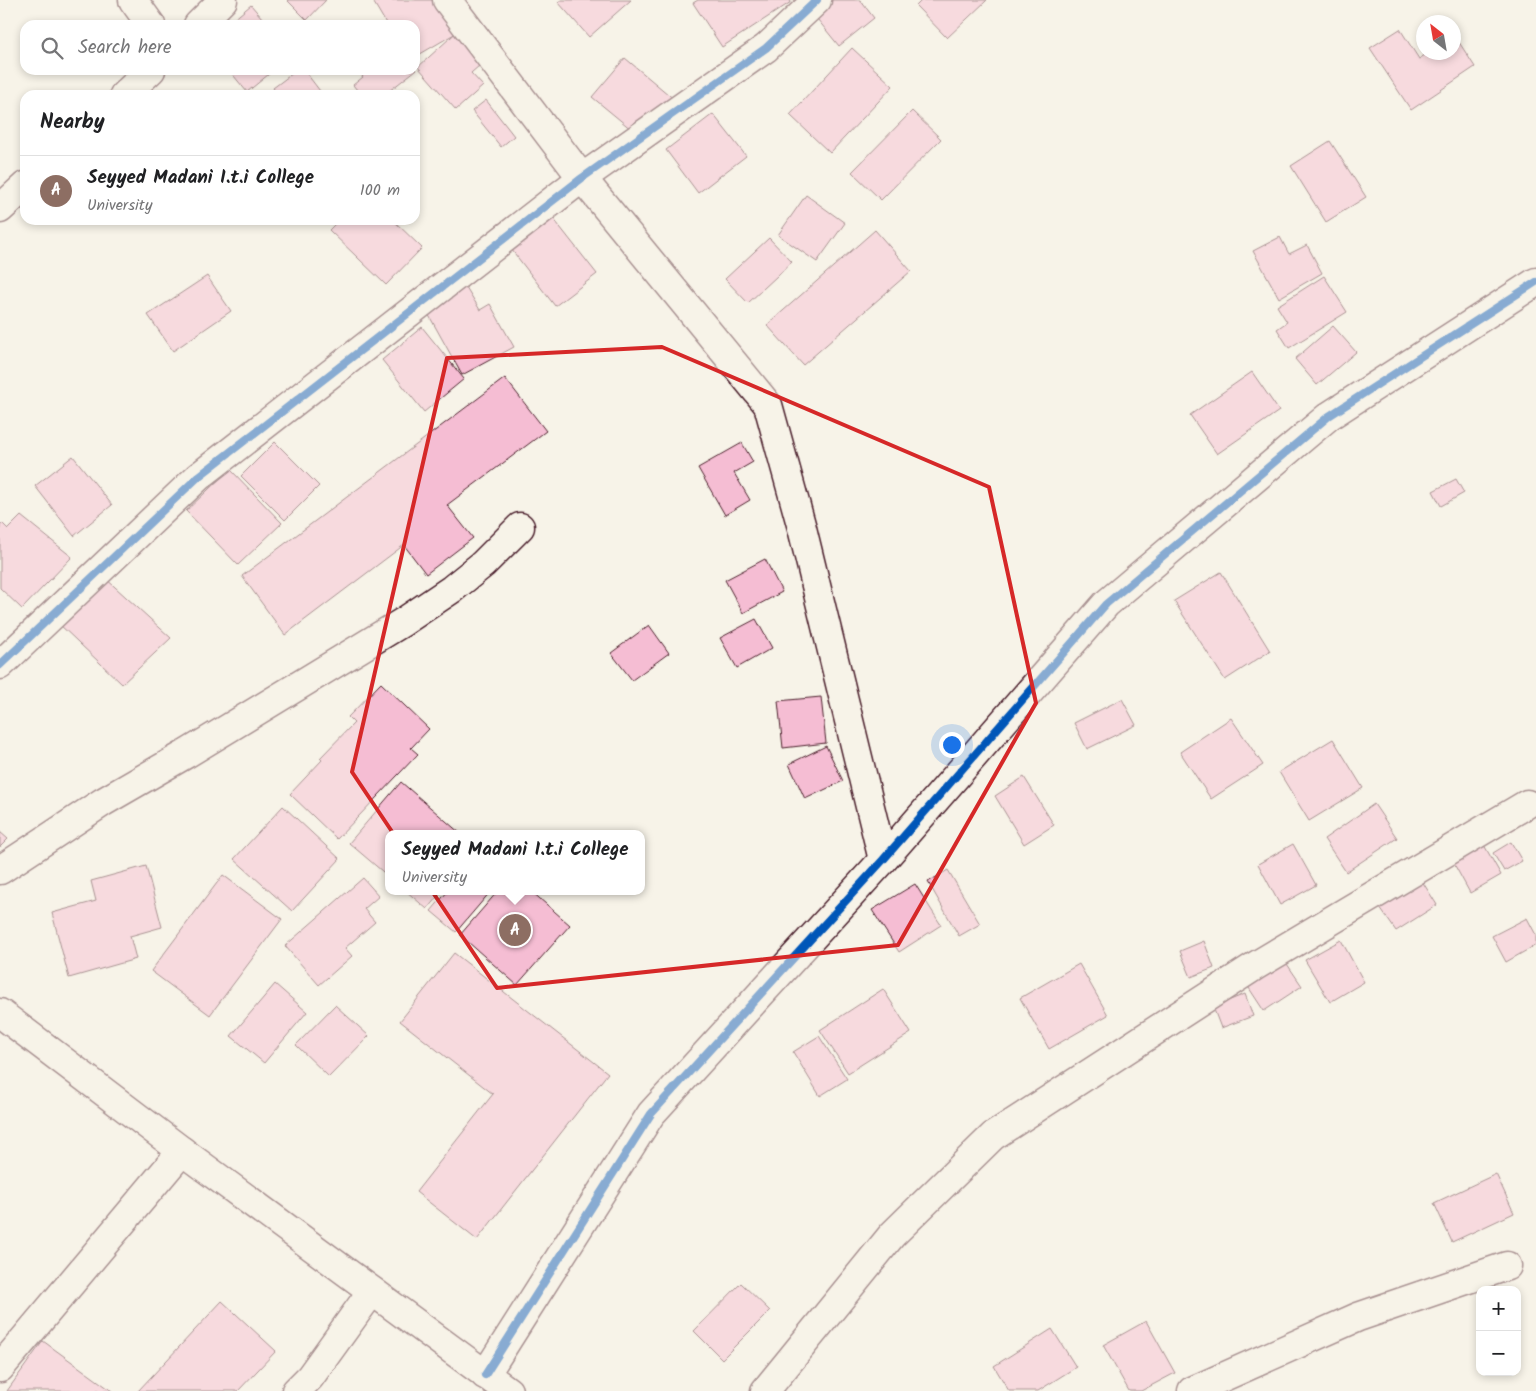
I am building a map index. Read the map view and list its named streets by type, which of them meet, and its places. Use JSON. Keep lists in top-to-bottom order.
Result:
{
  "north": "top left",
  "page": {
    "search": "Search here",
    "heading": "Nearby",
    "list": [
      {
        "mark": "A",
        "name": "Seyyed Madani I.t.i College",
        "note": "University",
        "value": "100 m"
      }
    ],
    "popup": ["Seyyed Madani I.t.i College", "University"],
    "pins": "A",
    "map_buttons": ["+", "−"]
  }
}
